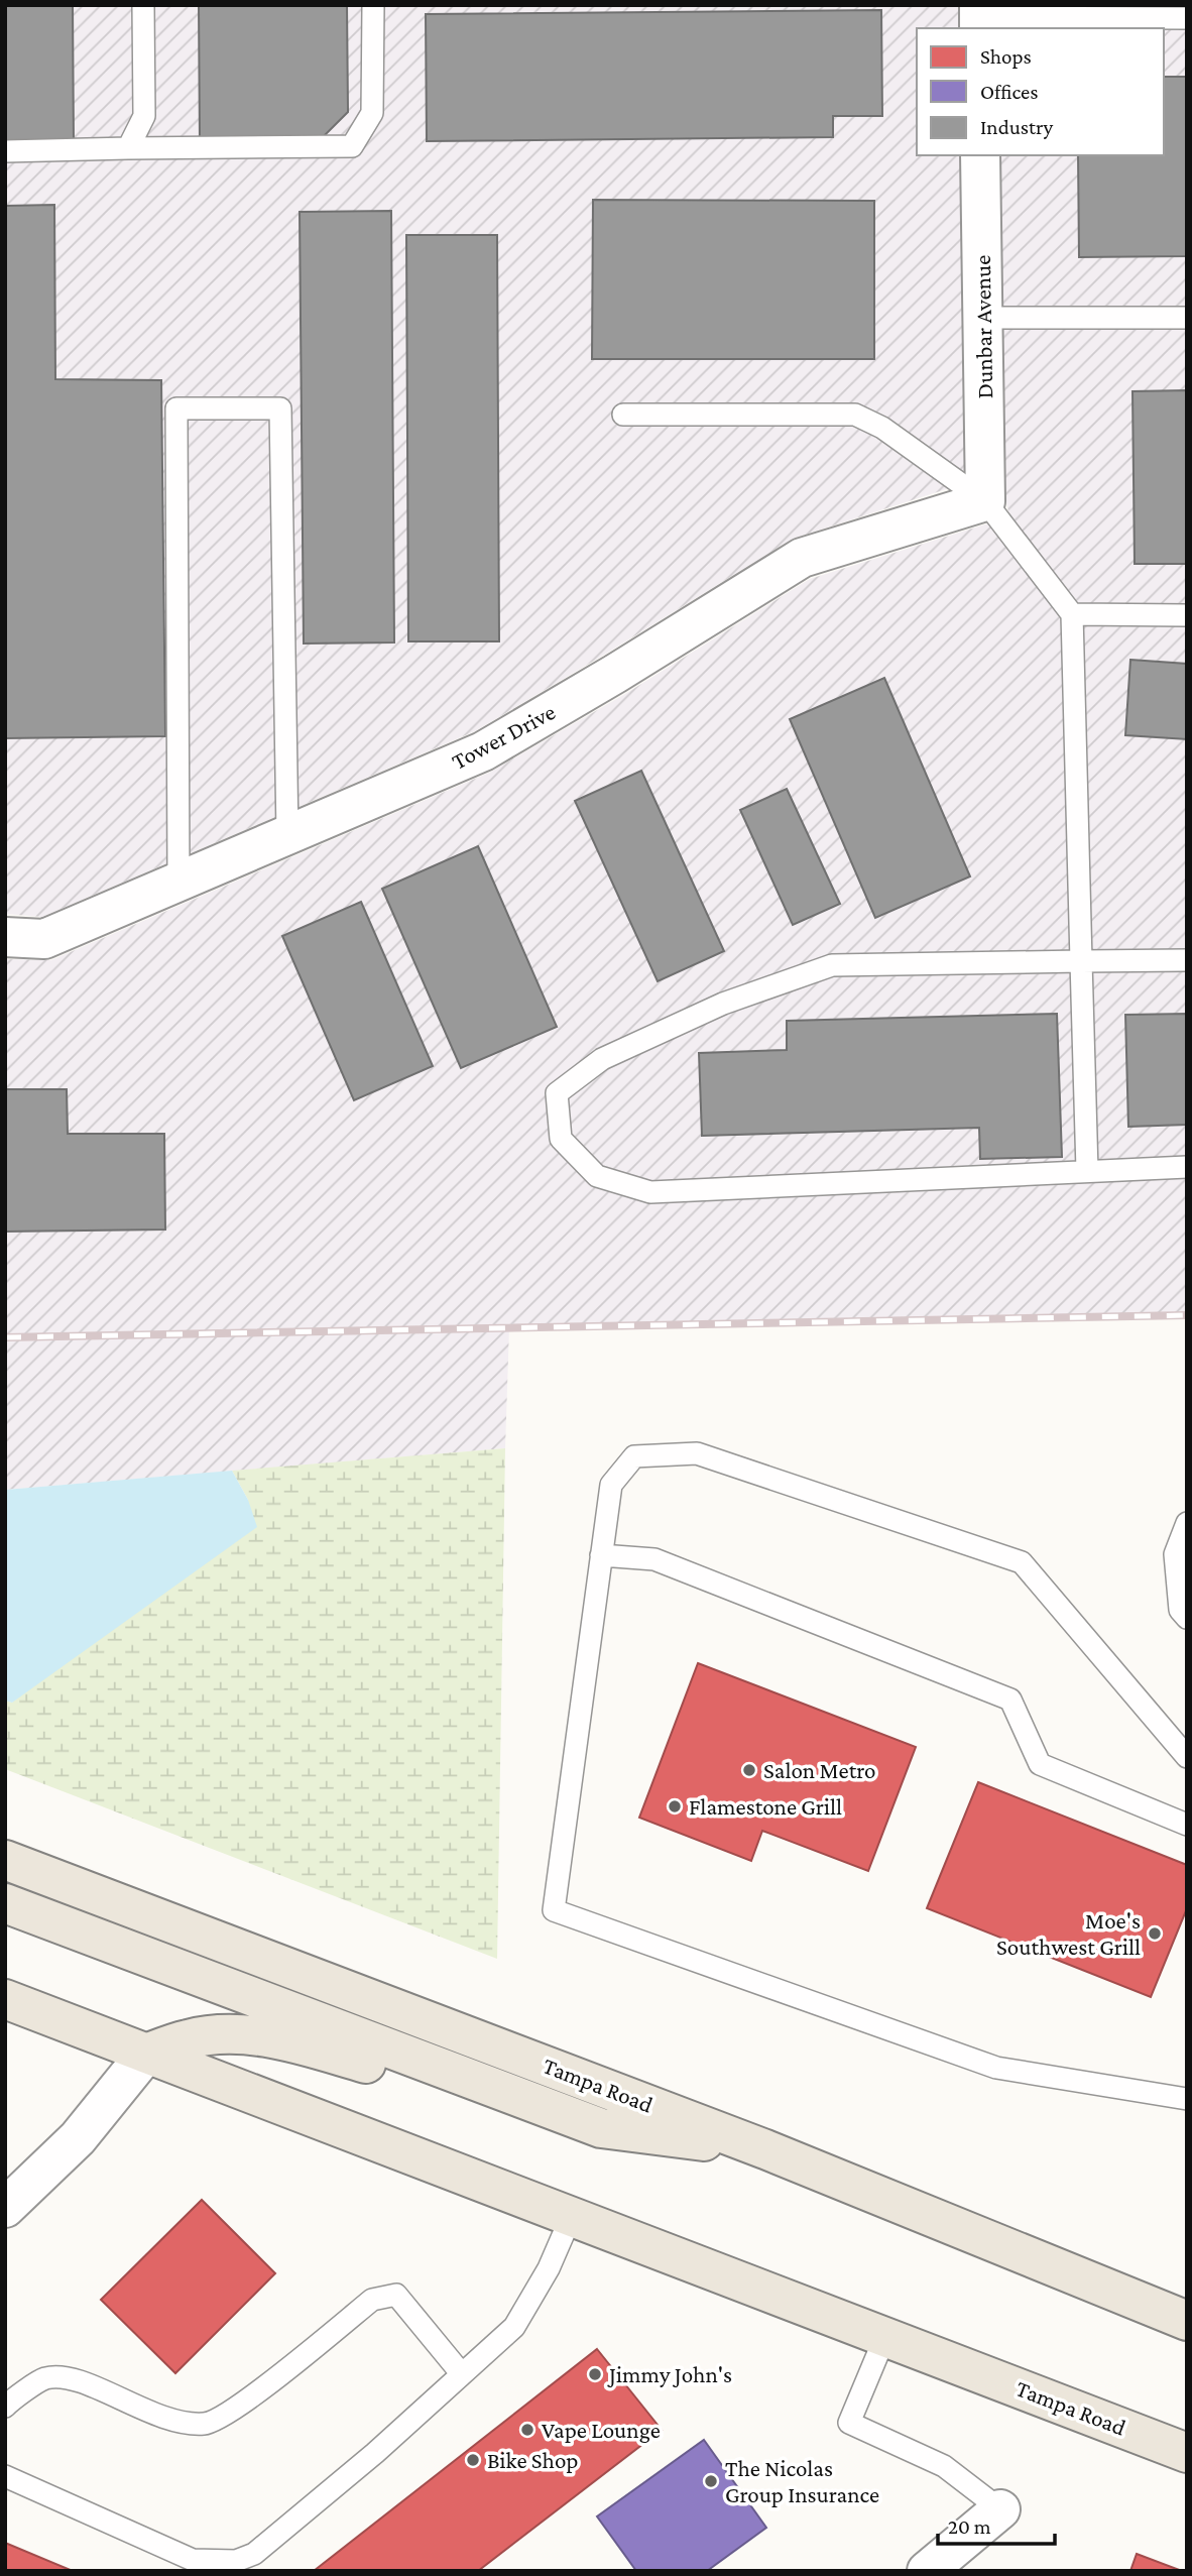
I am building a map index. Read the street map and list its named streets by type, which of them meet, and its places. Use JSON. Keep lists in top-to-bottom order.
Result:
{
  "streets": {
    "main road": ["Tampa Road"],
    "street": ["Dunbar Avenue", "Tower Drive"]
  },
  "crossings": [
    ["Dunbar Avenue", "Tower Drive"]
  ],
  "places": [
    "Salon Metro",
    "Flamestone Grill",
    "Moe's Southwest Grill",
    "Jimmy John's",
    "Vape Lounge",
    "Bike Shop",
    "The Nicolas Group Insurance"
  ],
  "legend": ["Shops", "Offices", "Industry"],
  "scale_bar": "20 m"
}
